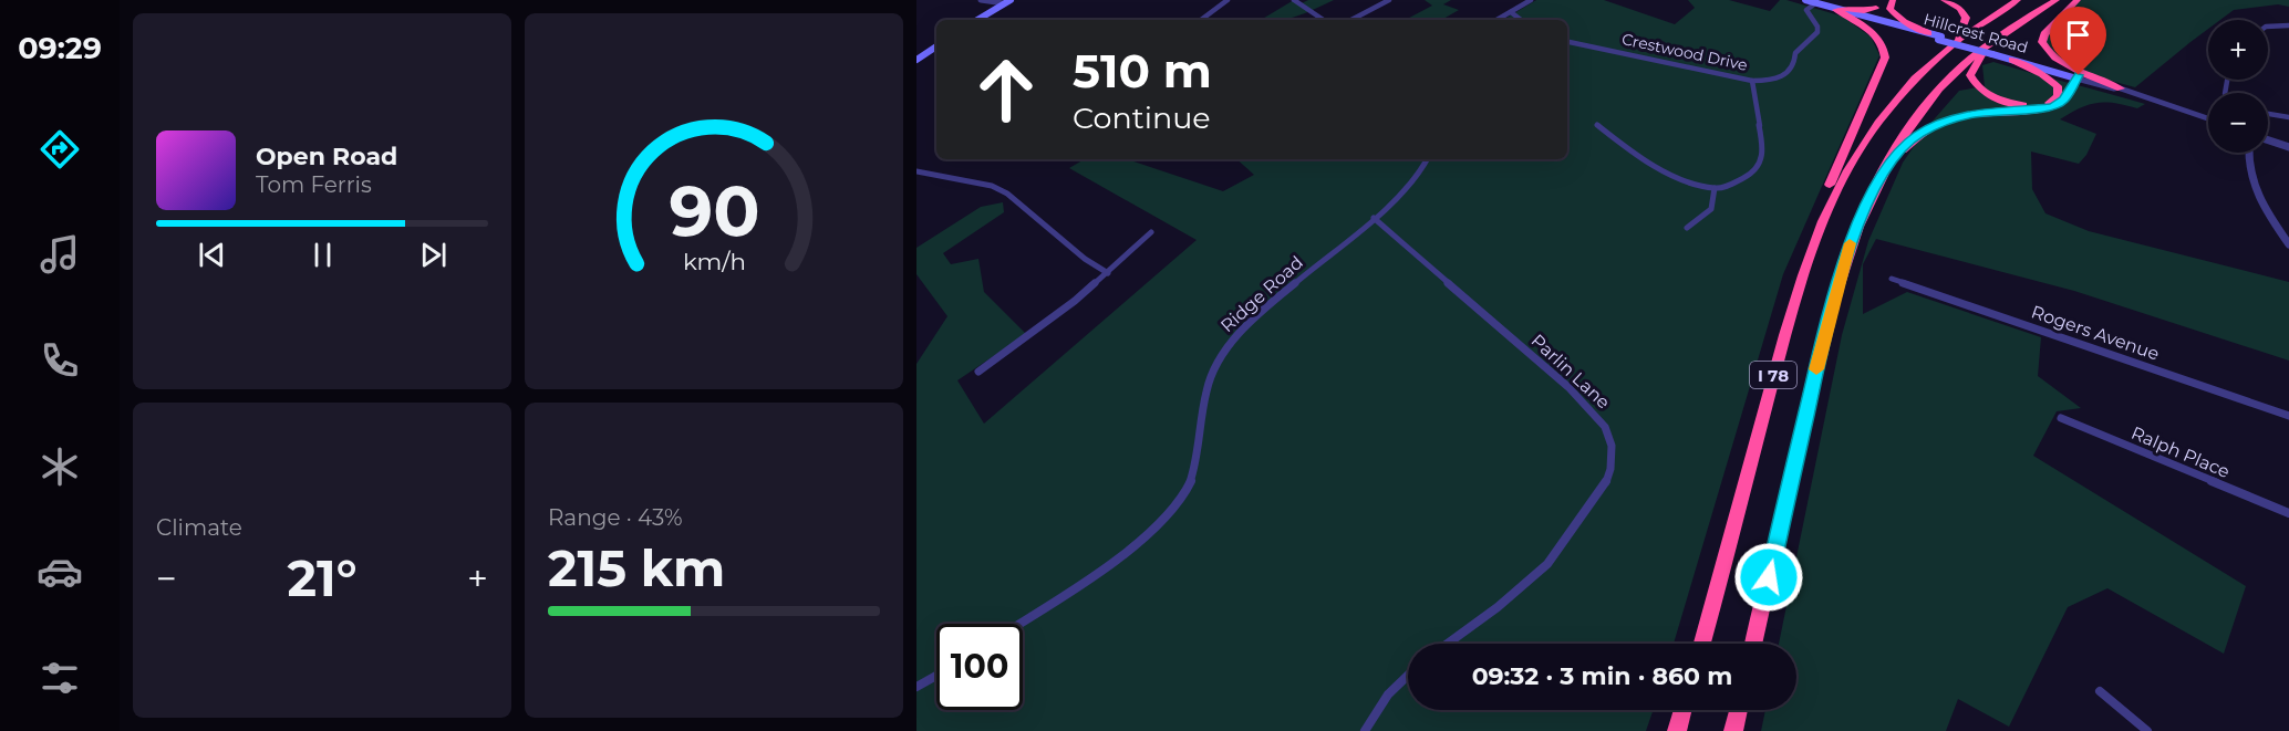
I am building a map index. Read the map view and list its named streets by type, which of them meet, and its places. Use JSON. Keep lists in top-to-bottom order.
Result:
{
  "streets": {
    "highway": ["I 78"],
    "main road": ["Hillcrest Road"],
    "street": [
      "Crestwood Drive",
      "Ridge Road",
      "Rogers Avenue",
      "Parlin Lane",
      "Ralph Place"
    ]
  },
  "crossings": [
    ["Hillcrest Road", "Crestwood Drive"],
    ["Hillcrest Road", "I 78"],
    ["Ridge Road", "Parlin Lane"]
  ],
  "page": {
    "tabs": "09:29",
    "map_buttons": ["+", "−"],
    "turn": ["510 m", "Continue"],
    "song": ["Open Road", "Tom Ferris"],
    "tile": [
      "Climate",
      ["Range · 43%", "215 km"]
    ],
    "heat": ["−", "21°", "+"],
    "limit": "100",
    "trip": "09:32 · 3 min · 860 m",
    "gauge": ["90", "km/h"]
  }
}
